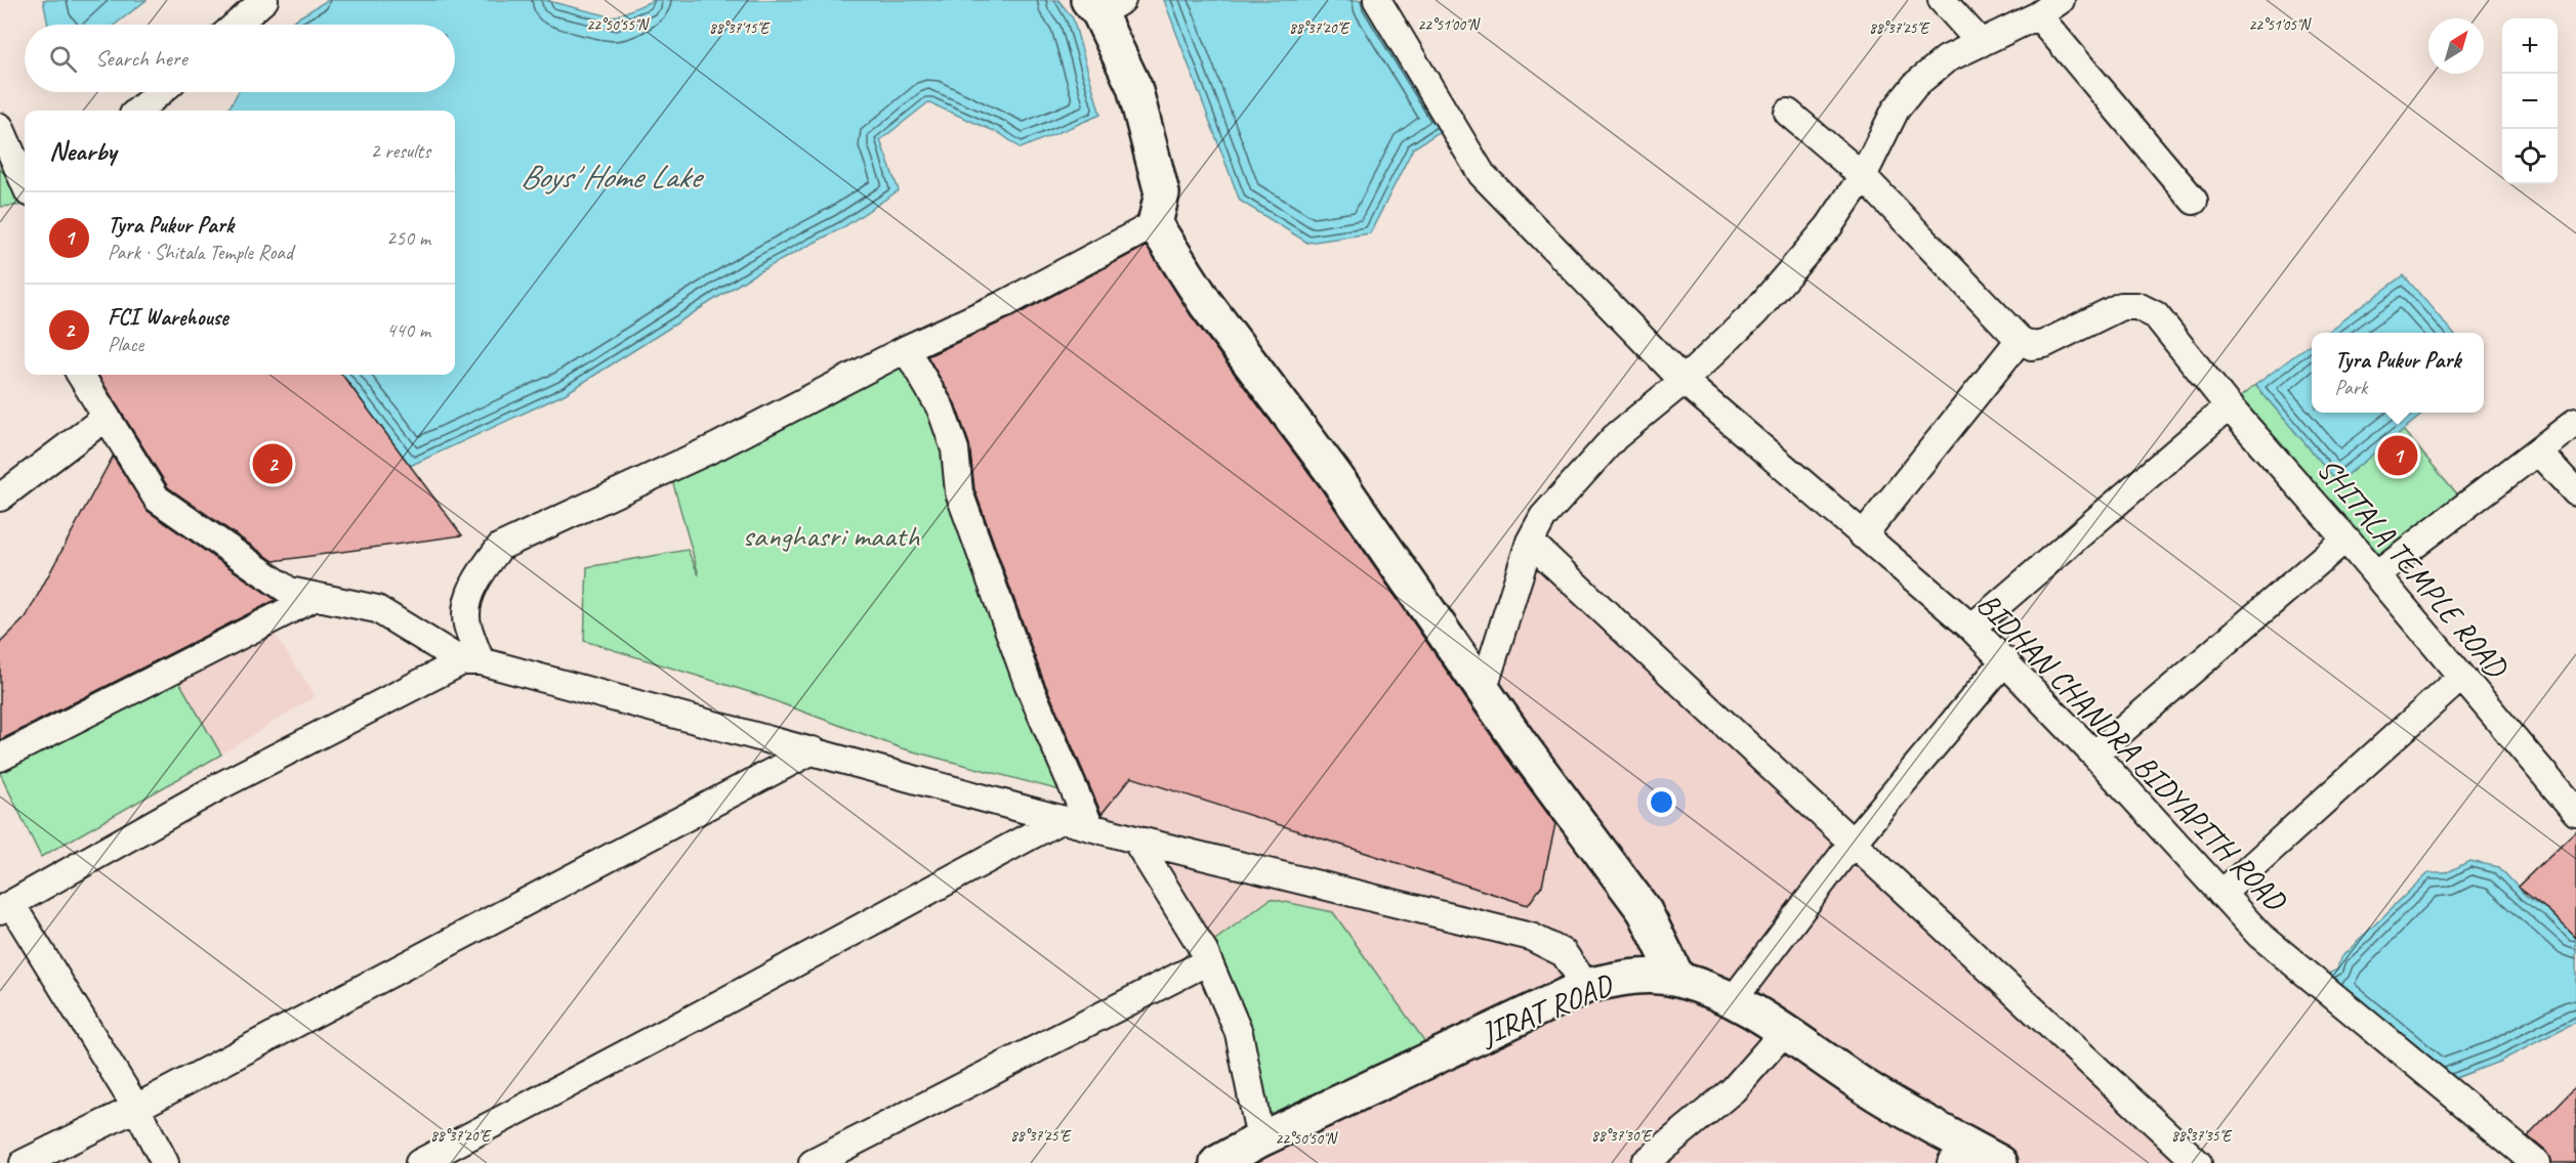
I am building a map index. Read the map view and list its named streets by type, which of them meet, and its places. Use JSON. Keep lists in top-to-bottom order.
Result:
{
  "streets": {
    "street": ["SHITALA TEMPLE ROAD", "BIDHAN CHANDRA BIDYAPITH ROAD", "JIRAT ROAD"]
  },
  "water": ["Boys' Home Lake"],
  "parks": ["sanghasri maath"],
  "north": "top right",
  "page": {
    "map_buttons": ["+", "−"],
    "search": "Search here",
    "heading": ["Nearby", "2 results"],
    "list": [
      {
        "mark": "1",
        "name": "Tyra Pukur Park",
        "note": "Park · Shitala Temple Road",
        "value": "250 m"
      },
      {
        "mark": "2",
        "name": "FCI Warehouse",
        "note": "Place",
        "value": "440 m"
      }
    ],
    "popup": ["Tyra Pukur Park", "Park"],
    "pins": ["1", "2"]
  },
  "coordinates": [
    "22°51'05\"N",
    "22°50'55\"N",
    "22°51'00\"N",
    "88°37'15\"E",
    "88°37'20\"E",
    "88°37'25\"E",
    "88°37'30\"E",
    "88°37'35\"E",
    "22°50'50\"N"
  ]
}
